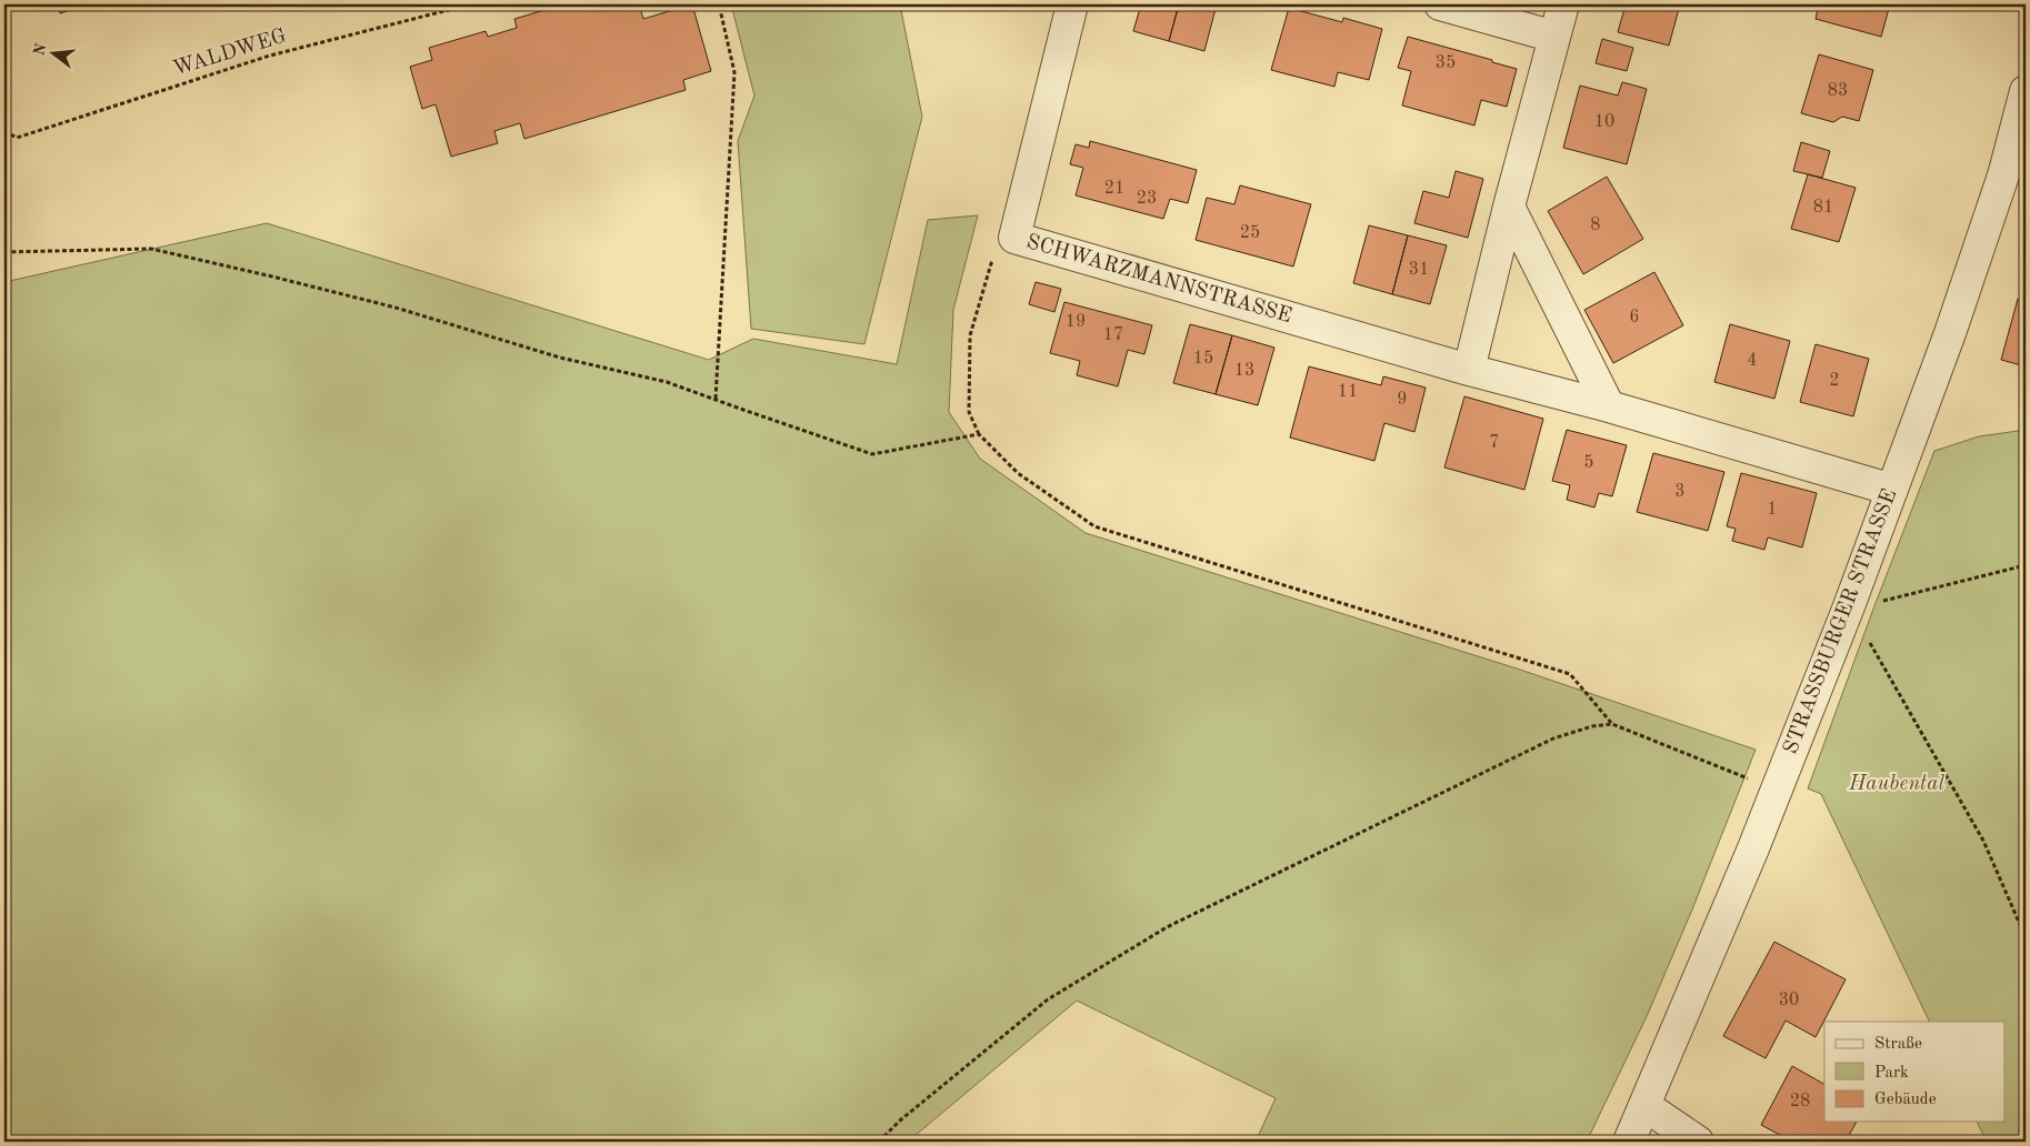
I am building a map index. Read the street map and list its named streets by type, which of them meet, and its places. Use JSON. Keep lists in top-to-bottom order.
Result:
{
  "streets": {
    "street": ["SCHWARZMANNSTRASSE", "STRASSBURGER STRASSE"],
    "path": ["WALDWEG"]
  },
  "crossings": [
    ["SCHWARZMANNSTRASSE", "STRASSBURGER STRASSE"]
  ],
  "parks": ["Haubental"],
  "house_numbers": [
    "35",
    "83",
    "10",
    "21",
    "23",
    "81",
    "8",
    "25",
    "31",
    "6",
    "19",
    "17",
    "15",
    "4",
    "13",
    "2",
    "11",
    "9",
    "7",
    "5",
    "3",
    "1",
    "30",
    "28"
  ],
  "legend": ["Straße", "Park", "Gebäude"],
  "north": "left"
}
